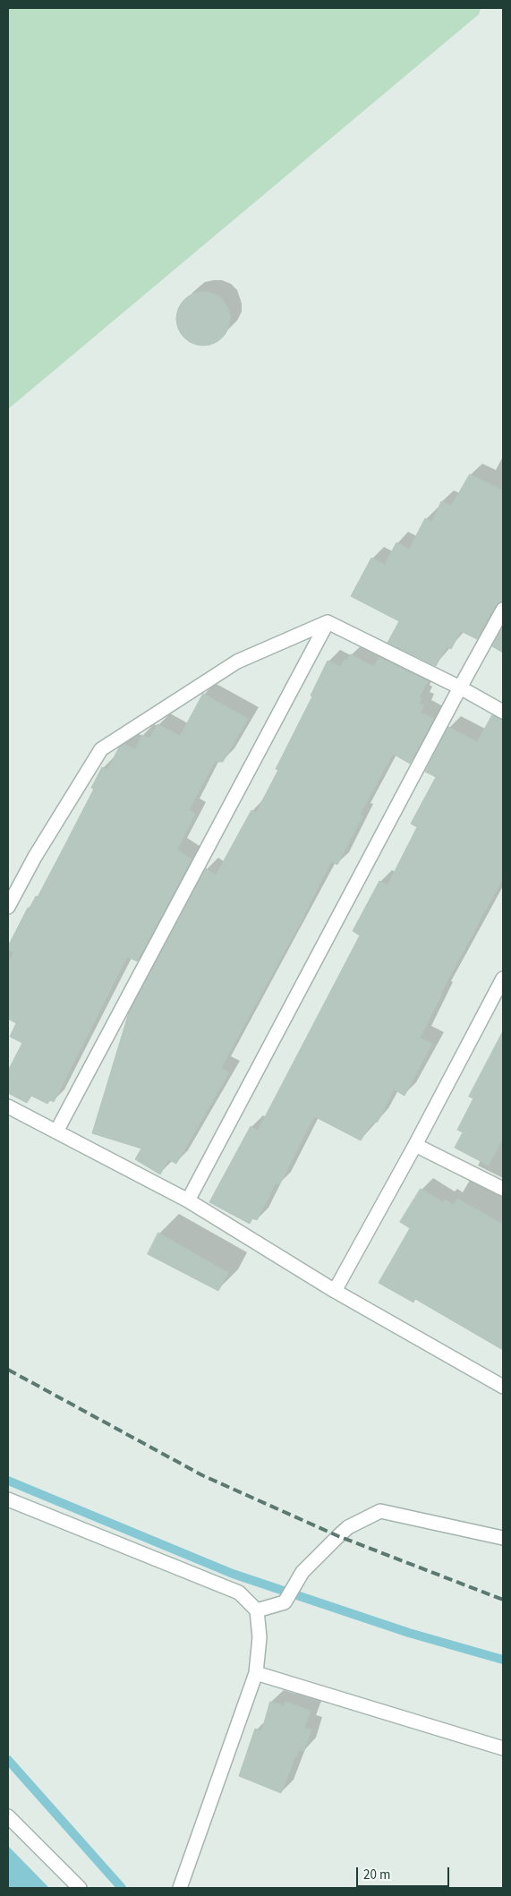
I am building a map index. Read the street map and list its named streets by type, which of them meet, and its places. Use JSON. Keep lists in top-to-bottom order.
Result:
{
  "scale_bar": "20 m"
}
